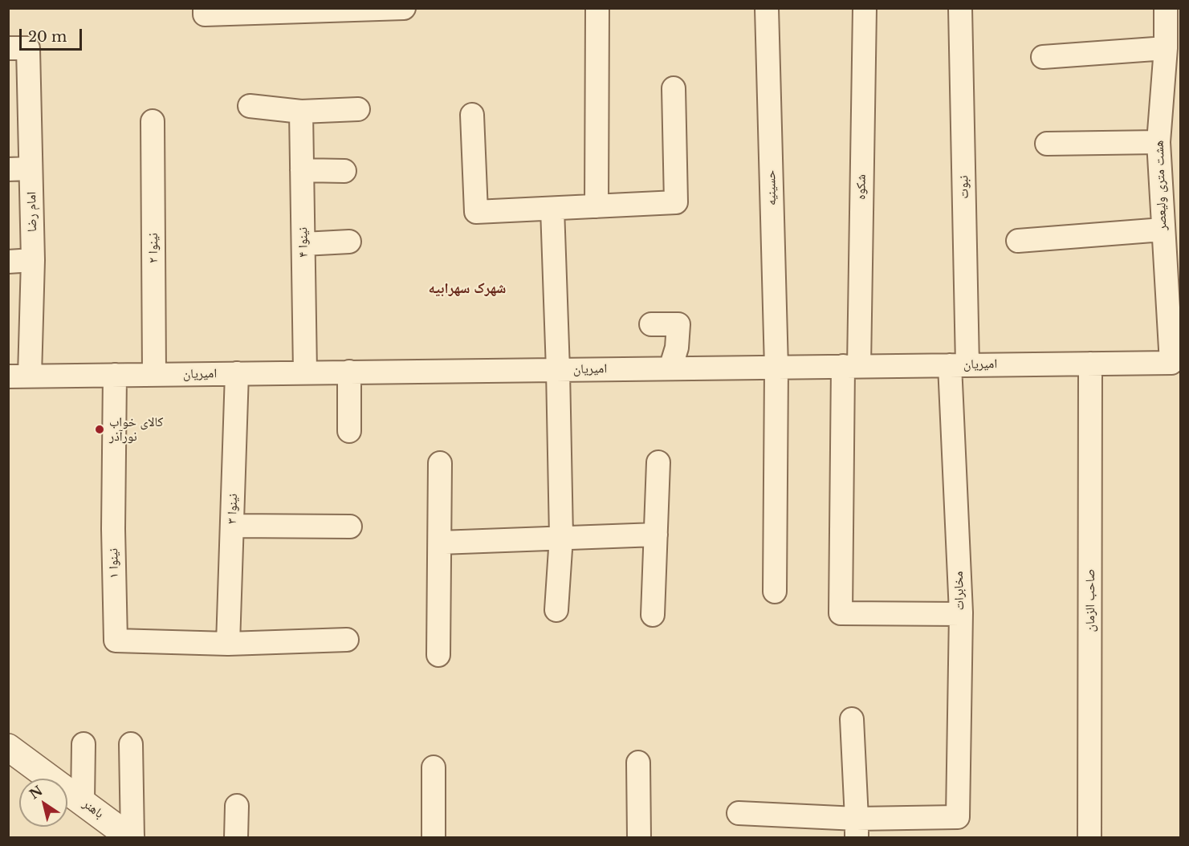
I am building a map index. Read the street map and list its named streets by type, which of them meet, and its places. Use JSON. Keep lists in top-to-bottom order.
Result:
{
  "streets": {
    "street": [
      "هشت متری ولیعصر",
      "شکوه",
      "نبوت",
      "حسینیه",
      "امام رضا",
      "نینوا ۴",
      "نینوا ۲",
      "امیریان",
      "نینوا ۳",
      "نینوا ۱",
      "مخابرات",
      "صاحب الزمان",
      "باهنر"
    ]
  },
  "crossings": [
    ["هشت متری ولیعصر", "امیریان"],
    ["شکوه", "امیریان"],
    ["شکوه", "مخابرات"],
    ["نبوت", "امیریان"],
    ["نبوت", "مخابرات"],
    ["حسینیه", "امیریان"],
    ["امام رضا", "امیریان"],
    ["نینوا ۴", "امیریان"],
    ["نینوا ۲", "امیریان"],
    ["امیریان", "نینوا ۳"],
    ["امیریان", "نینوا ۱"],
    ["امیریان", "مخابرات"],
    ["امیریان", "صاحب الزمان"],
    ["نینوا ۳", "نینوا ۱"]
  ],
  "districts": ["شهرک سهرابیه"],
  "places": ["کالای خواب نورآذر"],
  "scale_bar": "20 m",
  "north": "top left"
}
